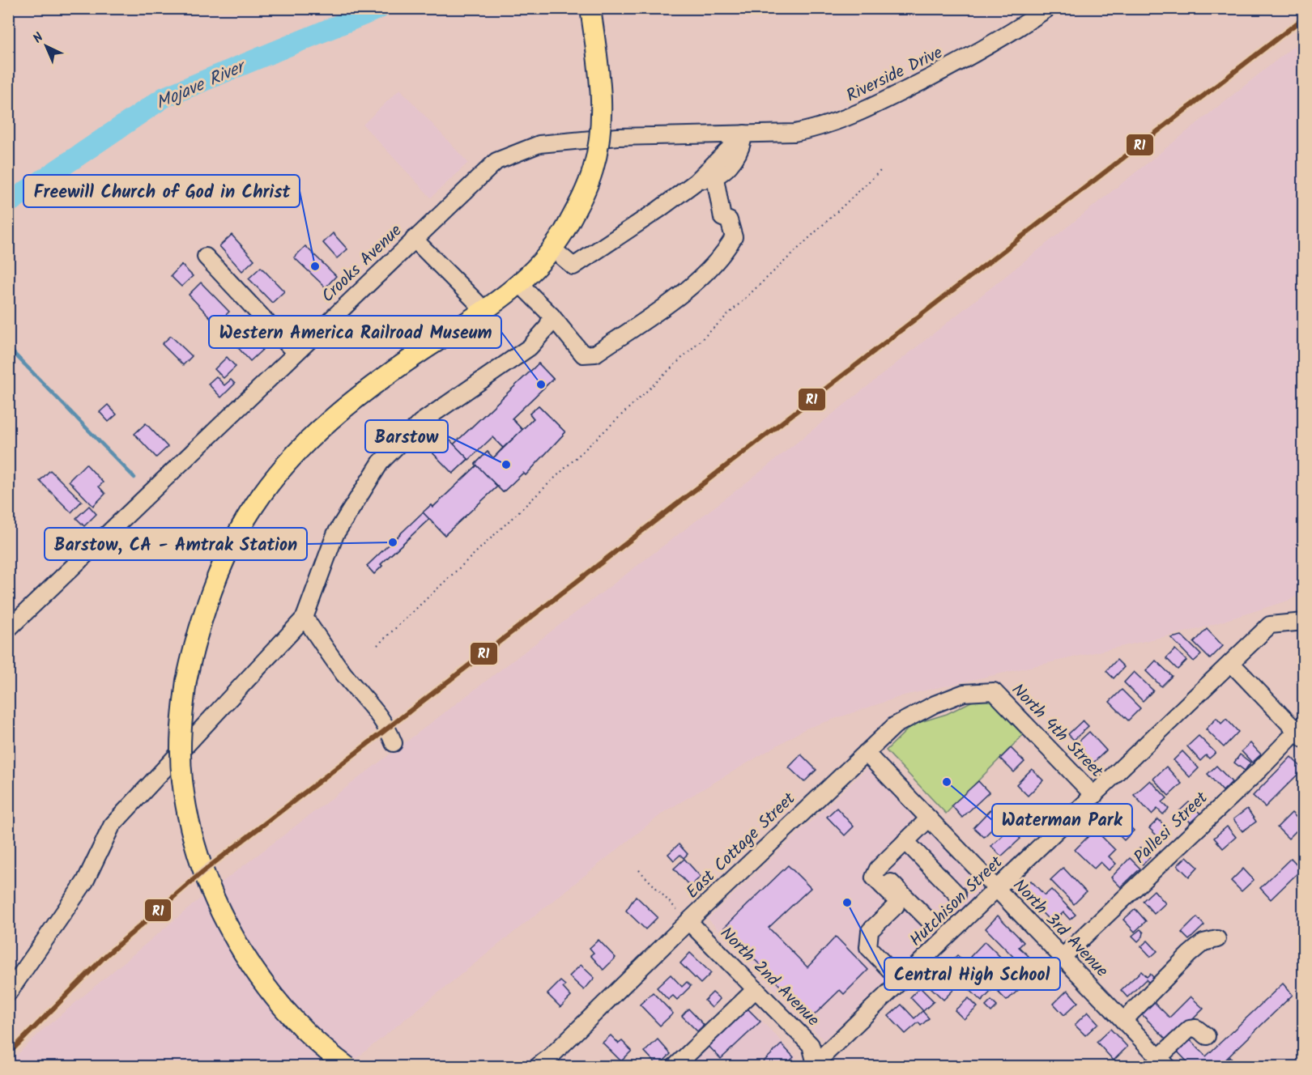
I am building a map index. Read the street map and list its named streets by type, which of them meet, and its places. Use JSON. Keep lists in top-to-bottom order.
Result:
{
  "streets": {
    "street": [
      "Riverside Drive",
      "Crooks Avenue",
      "North 4th Street",
      "Pallesi Street",
      "East Cottage Street",
      "Hutchison Street",
      "North 3rd Avenue",
      "North 2nd Avenue"
    ]
  },
  "crossings": [
    ["Riverside Drive", "Crooks Avenue"],
    ["North 4th Street", "East Cottage Street"],
    ["North 4th Street", "Hutchison Street"],
    ["Pallesi Street", "North 3rd Avenue"],
    ["East Cottage Street", "North 3rd Avenue"],
    ["East Cottage Street", "North 2nd Avenue"],
    ["Hutchison Street", "North 3rd Avenue"],
    ["Hutchison Street", "North 2nd Avenue"]
  ],
  "water": ["Mojave River"],
  "places": [
    "Freewill Church of God in Christ",
    "Western America Railroad Museum",
    "Barstow",
    "Barstow, CA - Amtrak Station",
    "Waterman Park",
    "Central High School"
  ],
  "lines": ["transit line R1"],
  "north": "top left"
}
